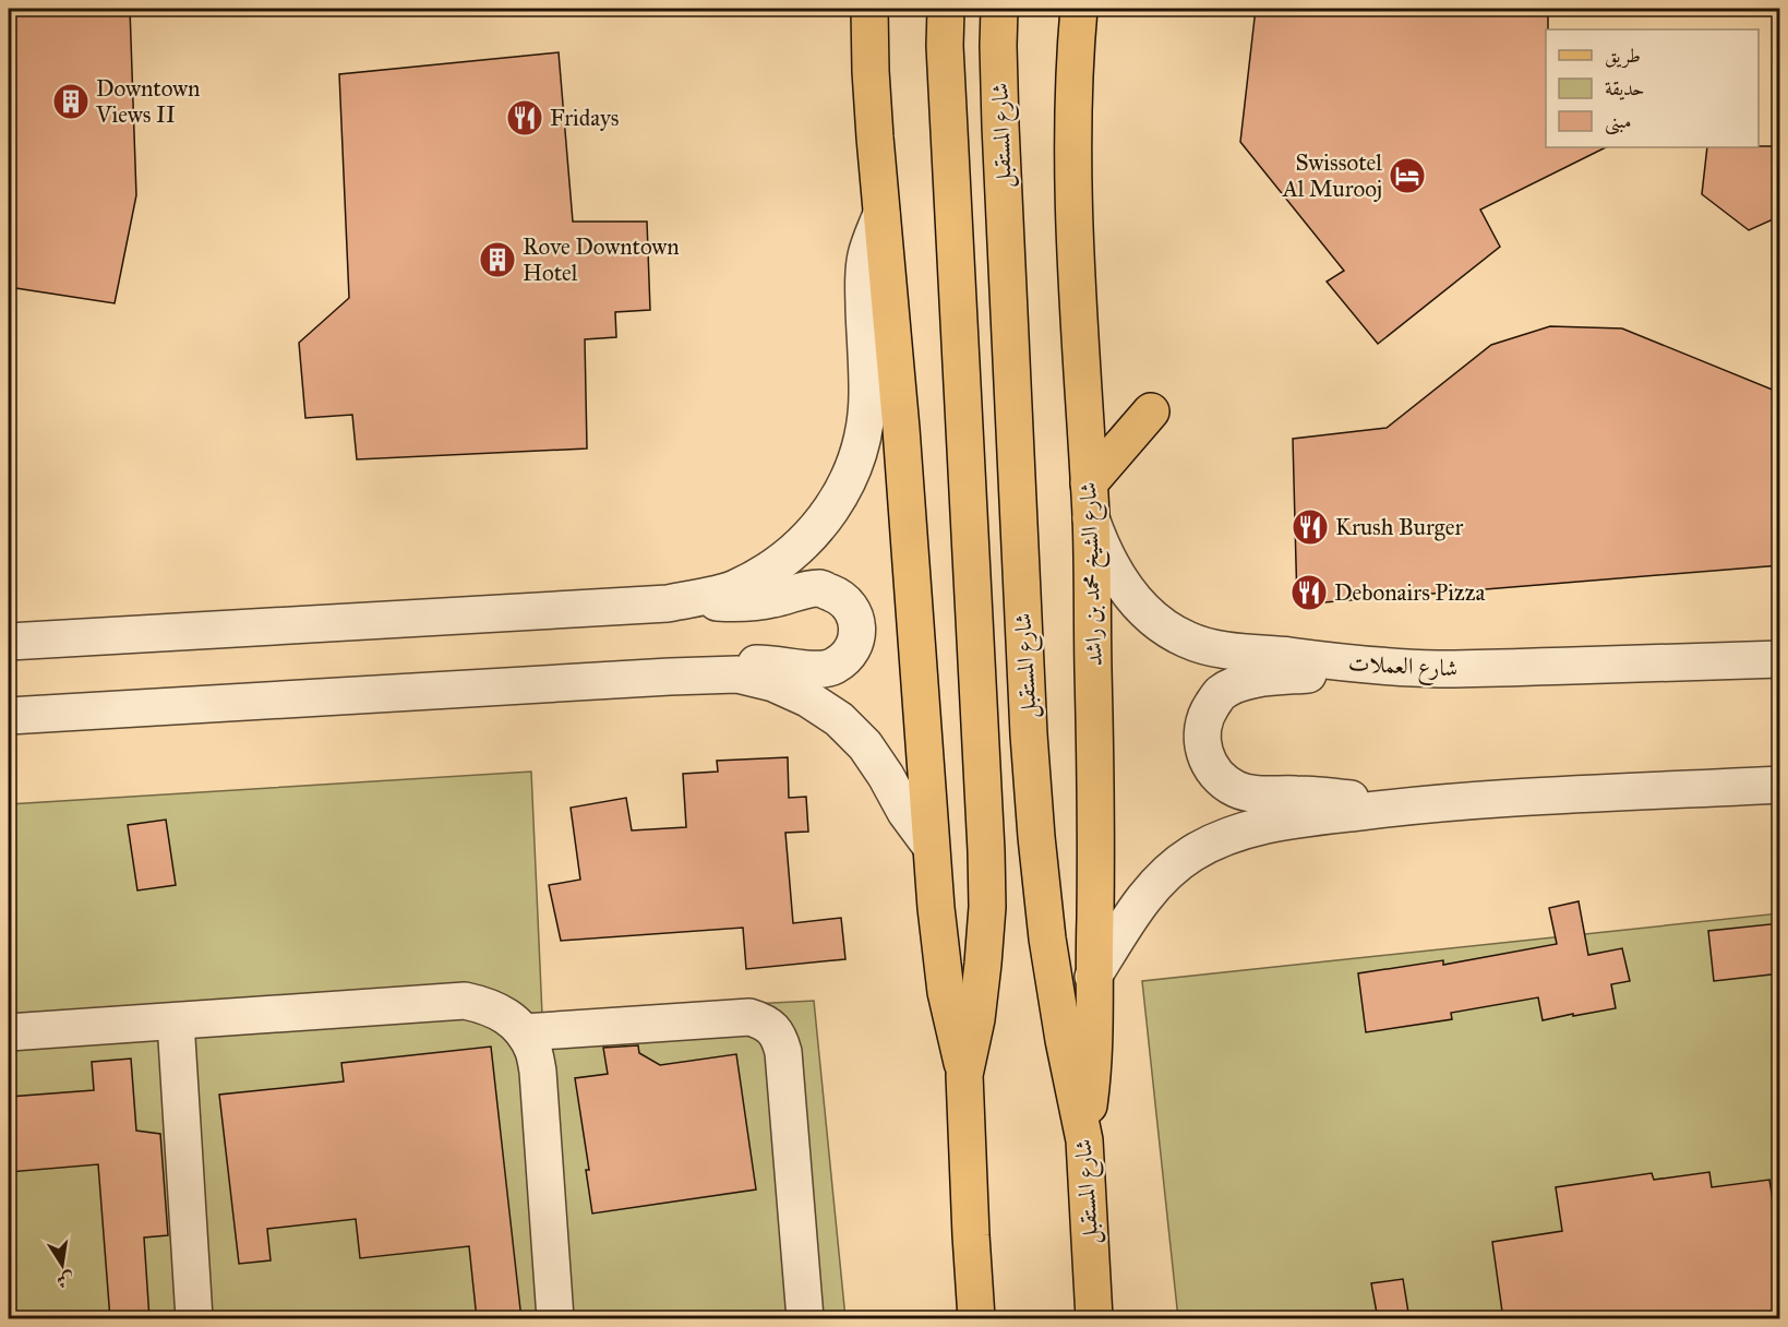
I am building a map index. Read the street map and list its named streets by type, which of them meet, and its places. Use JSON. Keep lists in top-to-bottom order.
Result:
{
  "streets": {
    "main road": ["شارع المستقبل", "شارع الشيخ محمد بن راشد"],
    "street": ["شارع العملات"]
  },
  "crossings": [
    ["شارع المستقبل", "شارع الشيخ محمد بن راشد"],
    ["شارع الشيخ محمد بن راشد", "شارع العملات"]
  ],
  "places": {
    "building": ["Downtown Views II", "Rove Downtown Hotel"],
    "restaurant": ["Fridays", "Krush Burger", "Debonairs Pizza"],
    "hotel": ["Swissotel Al Murooj"]
  },
  "legend": ["طريق", "حديقة", "مبنى"],
  "north": "bottom"
}
